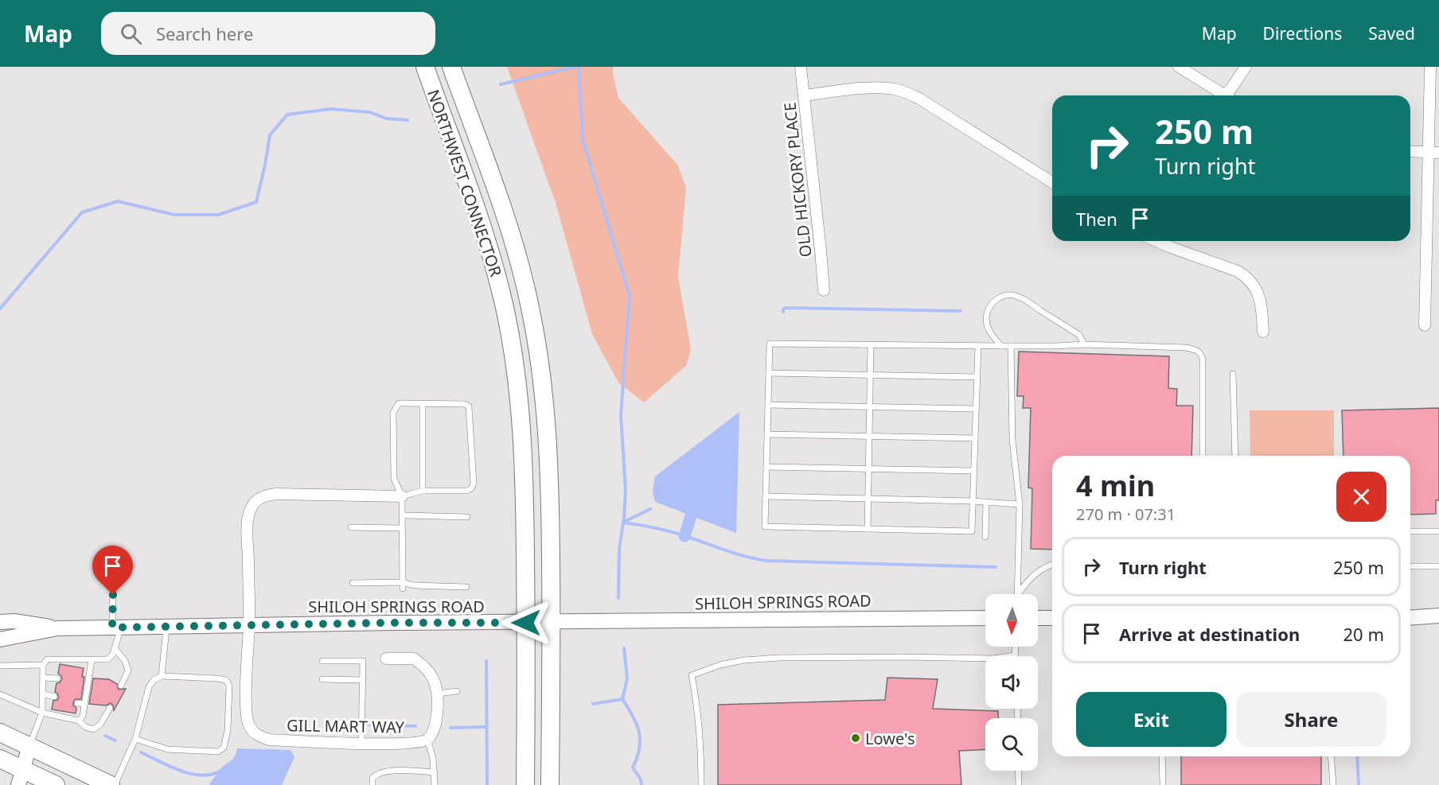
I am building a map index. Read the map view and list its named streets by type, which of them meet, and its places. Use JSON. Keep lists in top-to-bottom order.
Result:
{
  "streets": {
    "main road": ["NORTHWEST CONNECTOR"],
    "street": ["OLD HICKORY PLACE", "SHILOH SPRINGS ROAD", "GILL MART WAY"]
  },
  "crossings": [
    ["NORTHWEST CONNECTOR", "SHILOH SPRINGS ROAD"],
    ["SHILOH SPRINGS ROAD", "GILL MART WAY"]
  ],
  "places": ["Lowe's"],
  "north": "bottom",
  "page": {
    "header": "Map",
    "search": "Search here",
    "nav": ["Map", "Directions", "Saved"],
    "turn": ["250 m", "Turn right"],
    "then": "Then",
    "heading": ["4 min", "270 m · 07:31"],
    "list": [
      {
        "name": "Turn right",
        "value": "250 m"
      },
      {
        "name": "Arrive at destination",
        "value": "20 m"
      }
    ],
    "buttons": ["Exit", "Share"]
  }
}
